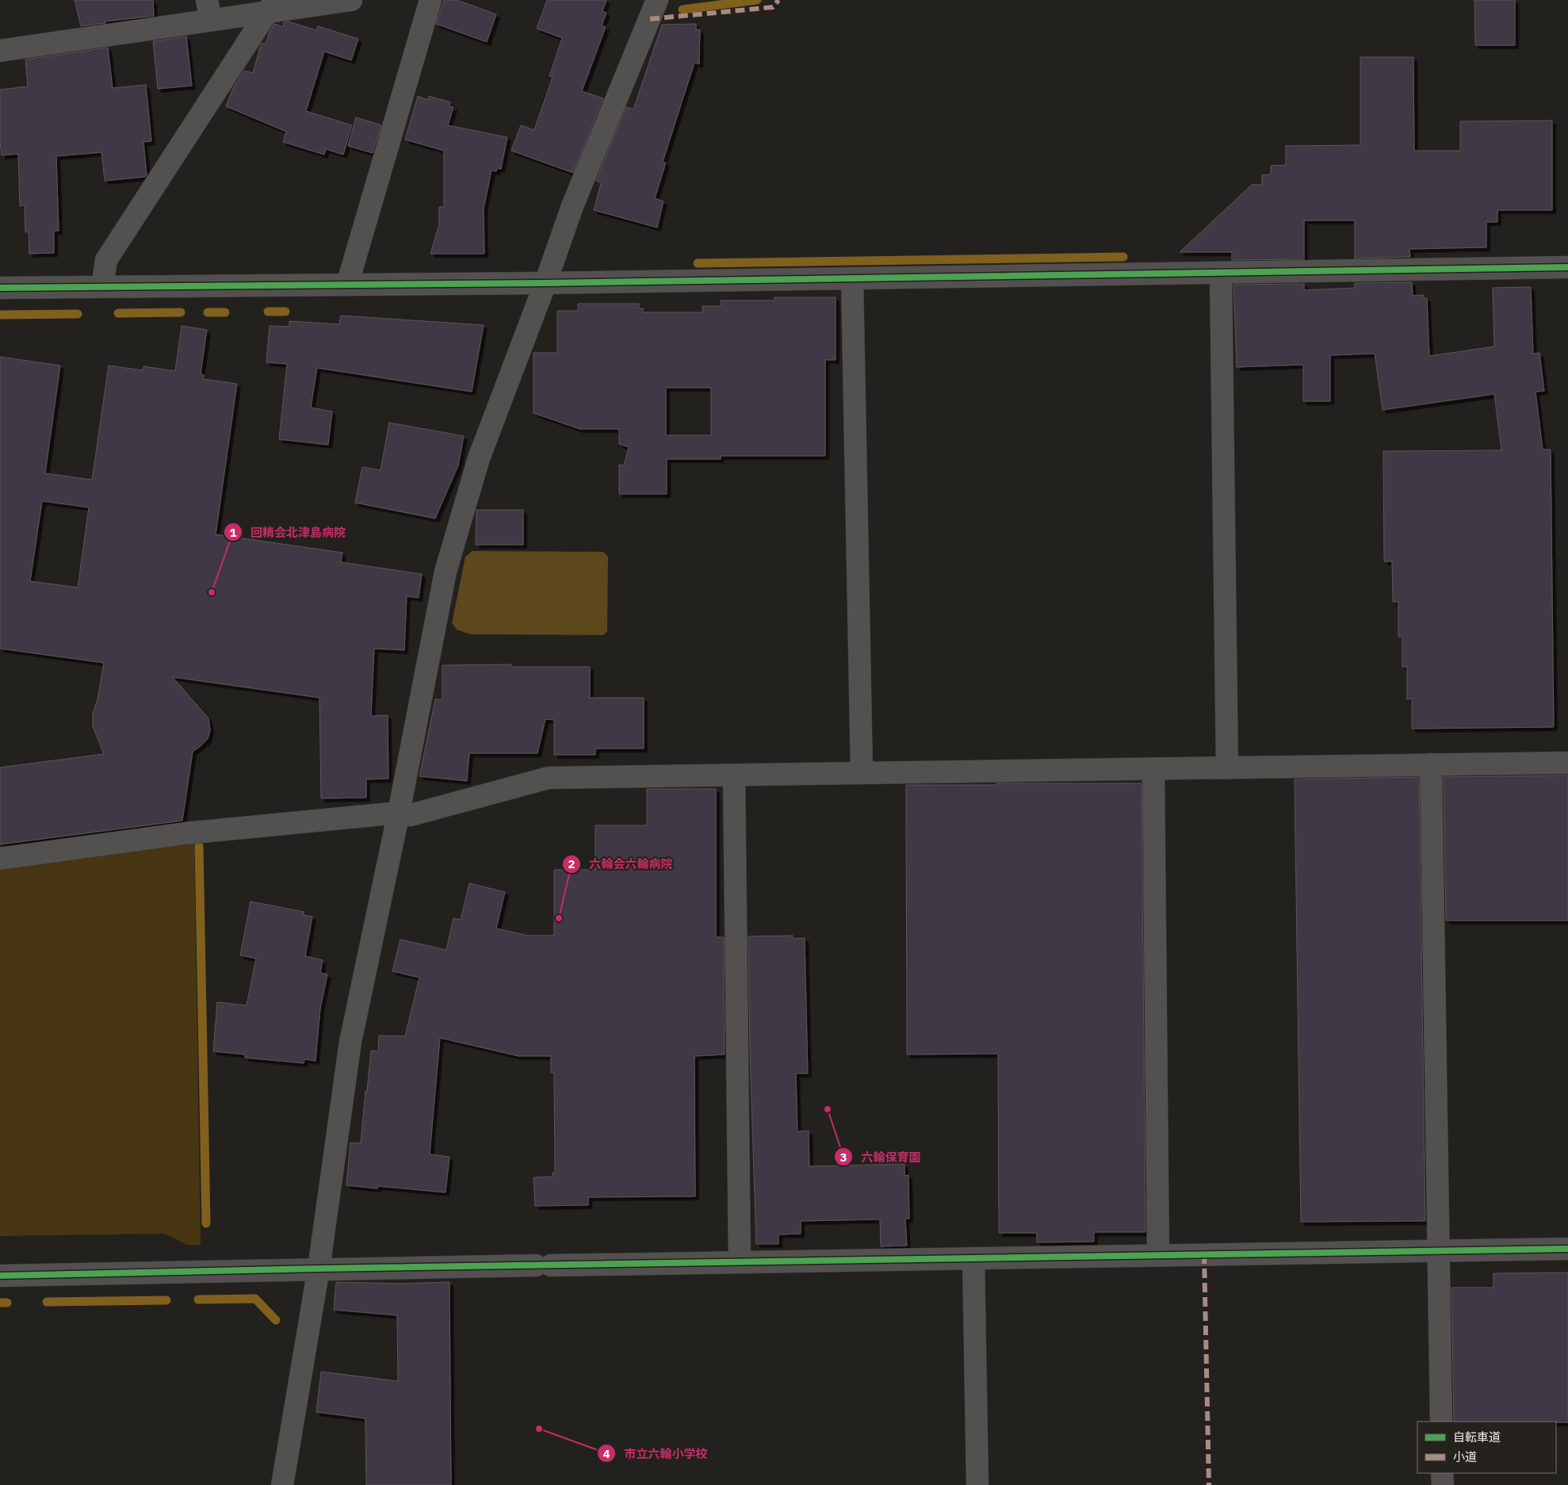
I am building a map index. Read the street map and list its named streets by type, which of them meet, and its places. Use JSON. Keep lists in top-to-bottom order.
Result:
{
  "places": [
    "回精会北津島病院",
    "六輪会六輪病院",
    "六輪保育園",
    "市立六輪小学校"
  ],
  "legend": ["自転車道", "小道"]
}
